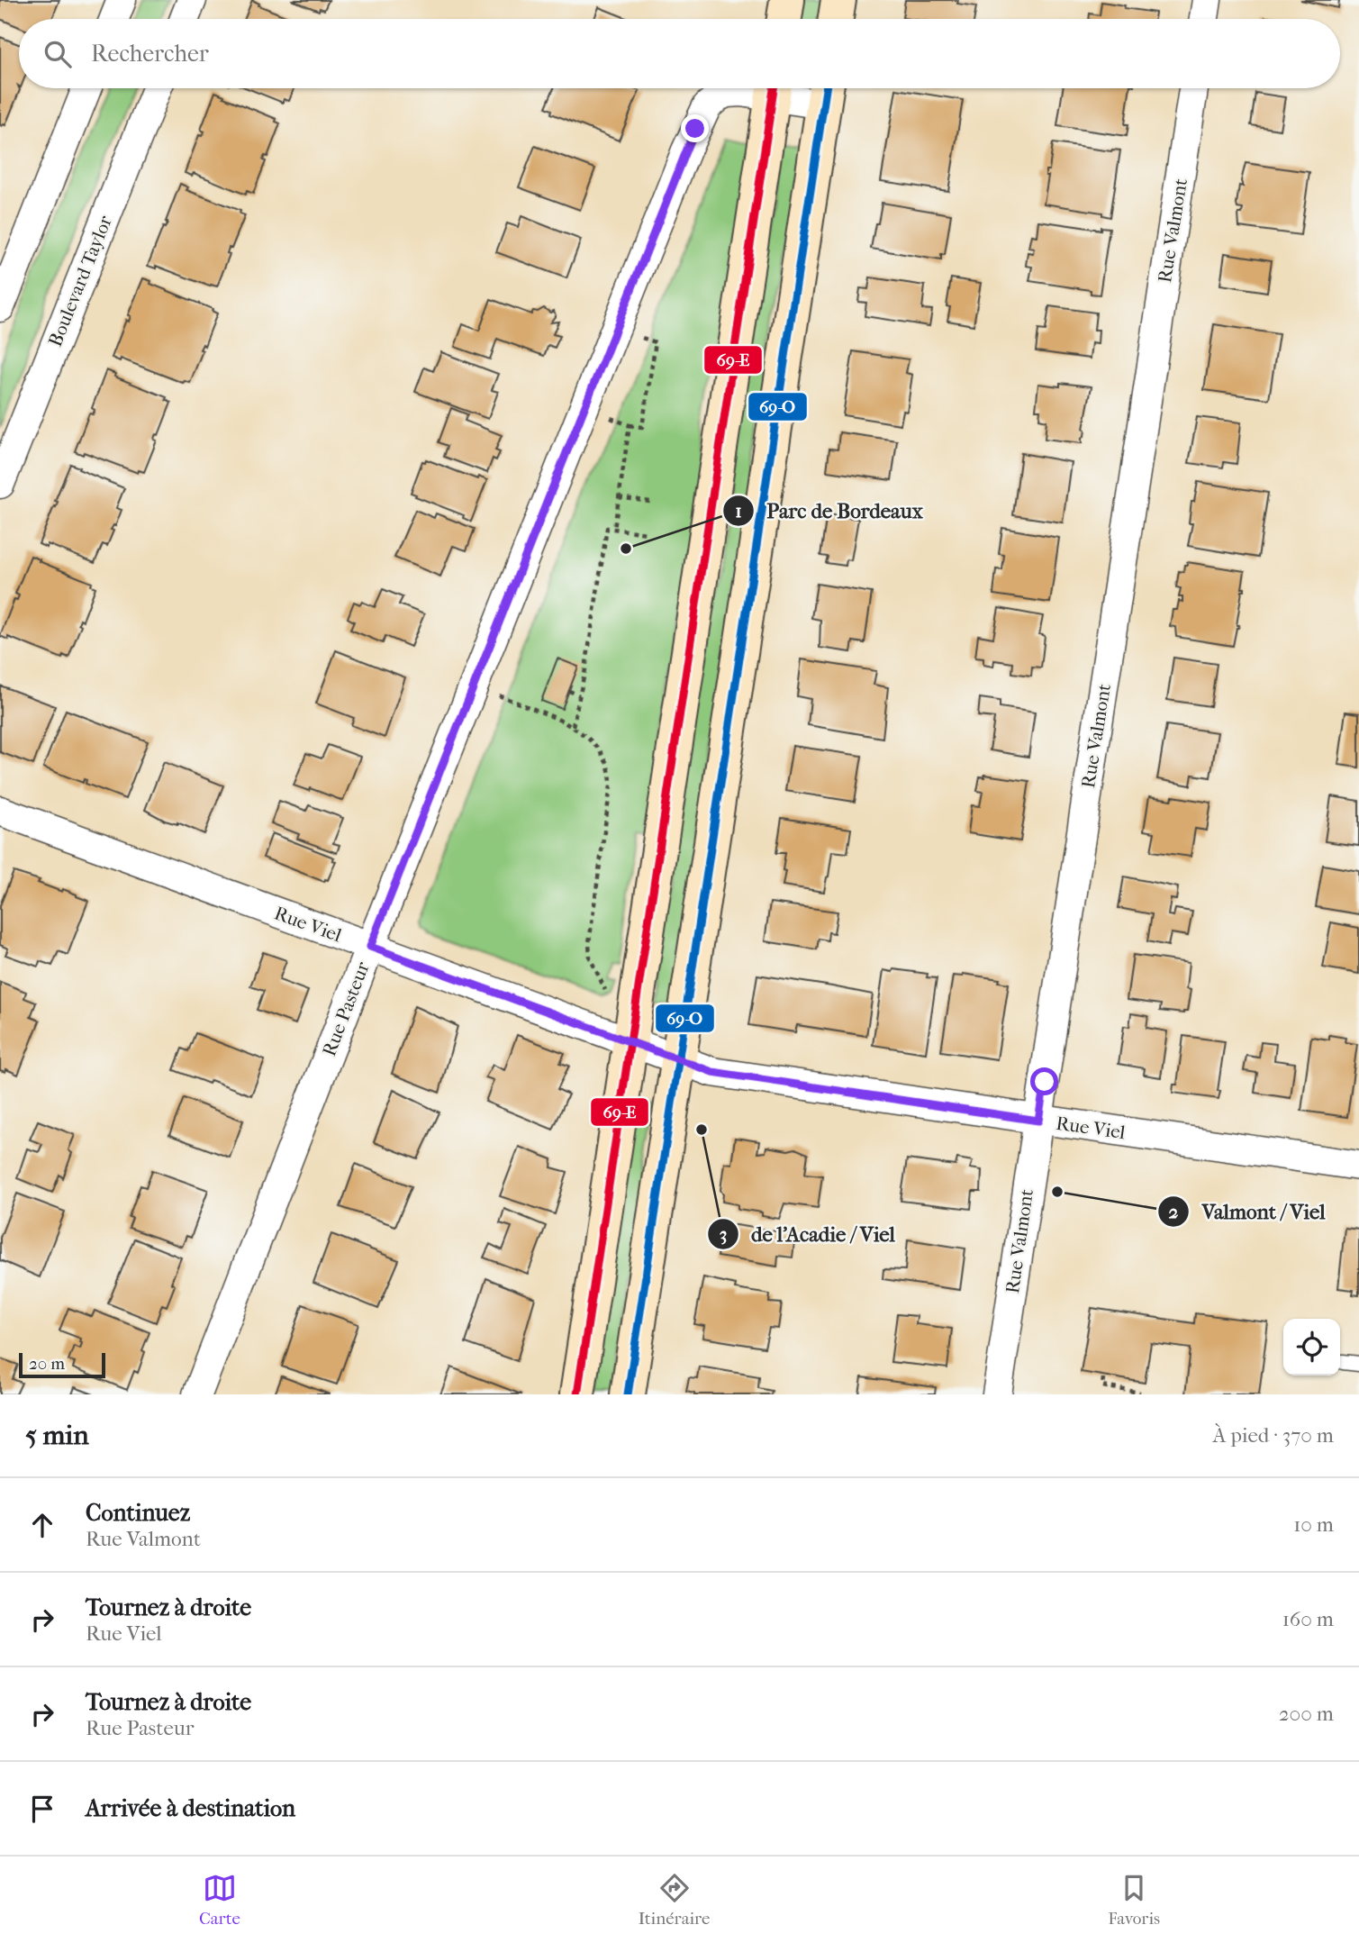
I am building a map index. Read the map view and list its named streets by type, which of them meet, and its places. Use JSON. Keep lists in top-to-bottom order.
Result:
{
  "streets": {
    "street": [
      "Rue Valmont",
      "Boulevard Taylor",
      "Rue Viel",
      "Rue Pasteur"
    ]
  },
  "crossings": [
    ["Rue Valmont", "Rue Viel"],
    ["Rue Viel", "Rue Pasteur"]
  ],
  "places": ["Parc de Bordeaux", "de l'Acadie / Viel", "Valmont / Viel"],
  "lines": ["transit line 69-O", "transit line 69-E"],
  "scale_bar": "20 m",
  "page": {
    "search": "Rechercher",
    "scale": "20 m",
    "heading": ["5 min", "À pied · 370 m"],
    "list": [
      ["Continuez", "Rue Valmont", "10 m"],
      ["Tournez à droite", "Rue Viel", "160 m"],
      ["Tournez à droite", "Rue Pasteur", "200 m"],
      "Arrivée à destination"
    ],
    "nav": ["Carte", "Itinéraire", "Favoris"]
  }
}
